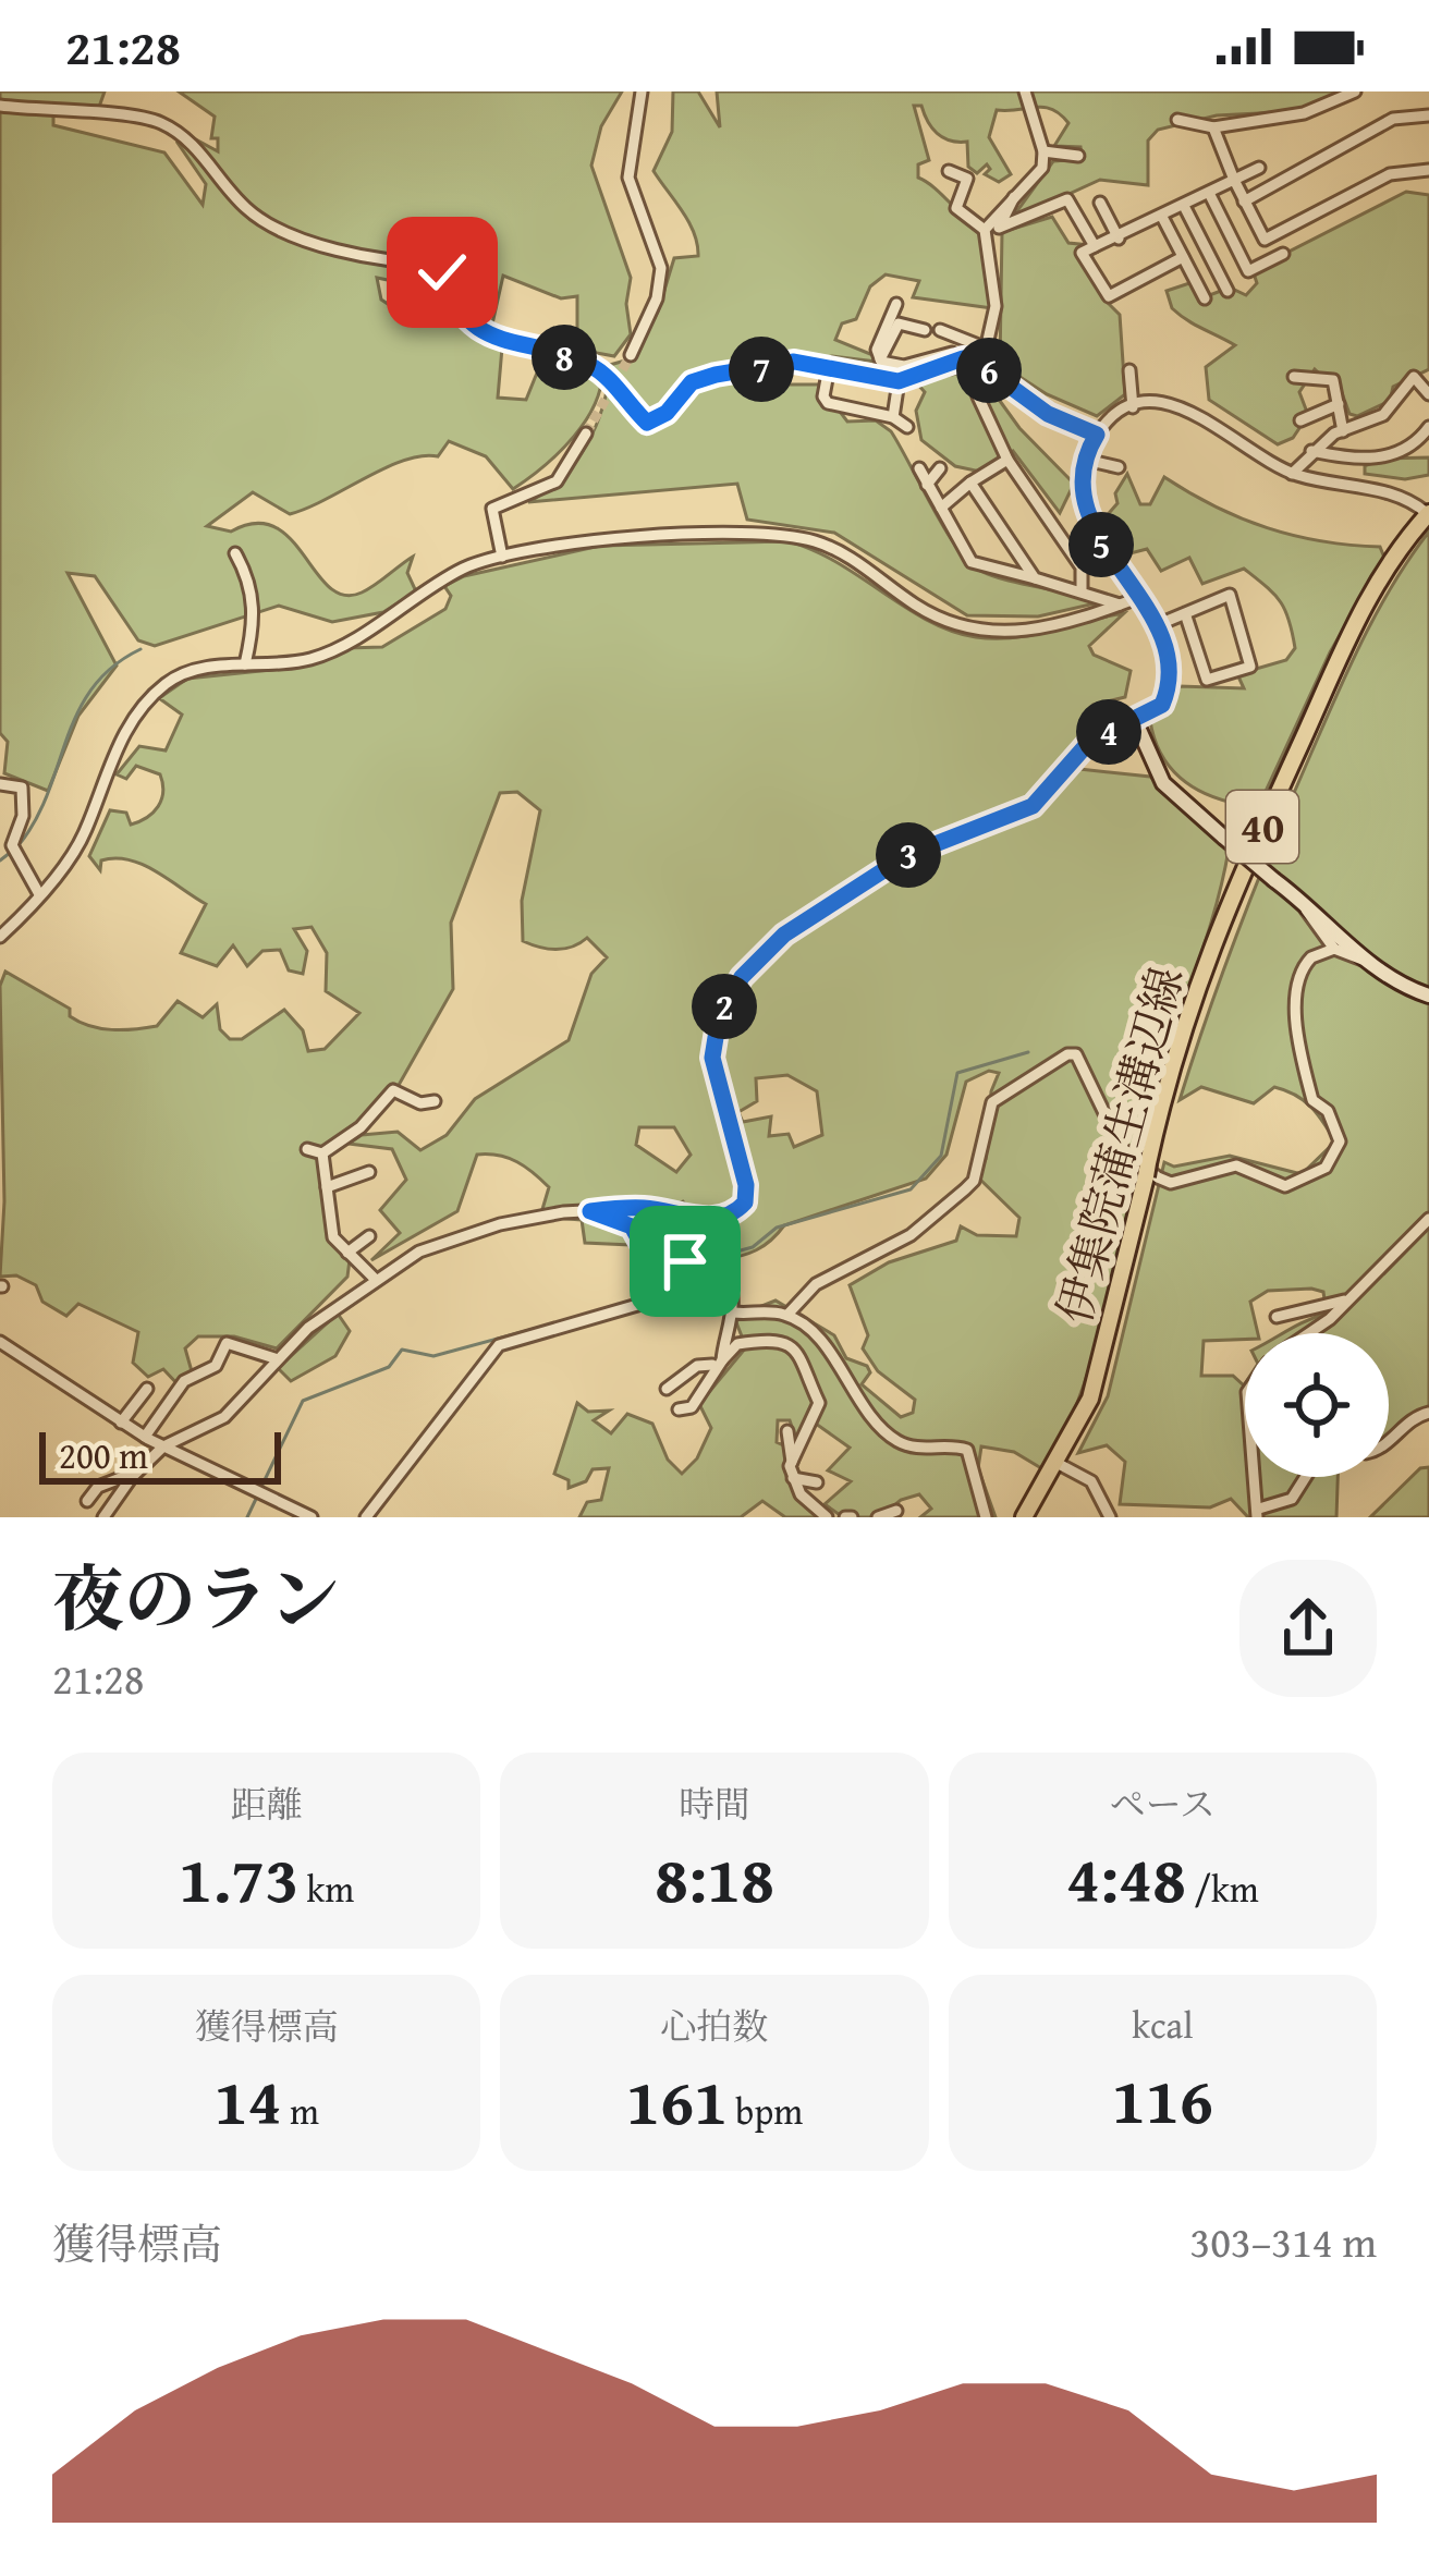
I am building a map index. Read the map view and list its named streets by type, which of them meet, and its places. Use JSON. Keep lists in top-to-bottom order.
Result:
{
  "streets": {
    "main road": ["40", "伊集院蒲生溝辺線"]
  },
  "scale_bar": "200 m",
  "page": {
    "status": "21:28",
    "pins": [
      "8",
      "7",
      "6",
      "5",
      "4",
      "3",
      "2"
    ],
    "scale": "200 m",
    "heading": ["夜のラン", "21:28"],
    "stats": [
      ["距離", "1.73 km"],
      ["時間", "8:18"],
      ["ペース", "4:48 /km"],
      ["獲得標高", "14 m"],
      ["心拍数", "161 bpm"],
      ["kcal", "116"]
    ],
    "chart": ["獲得標高", "303–314 m"]
  }
}
